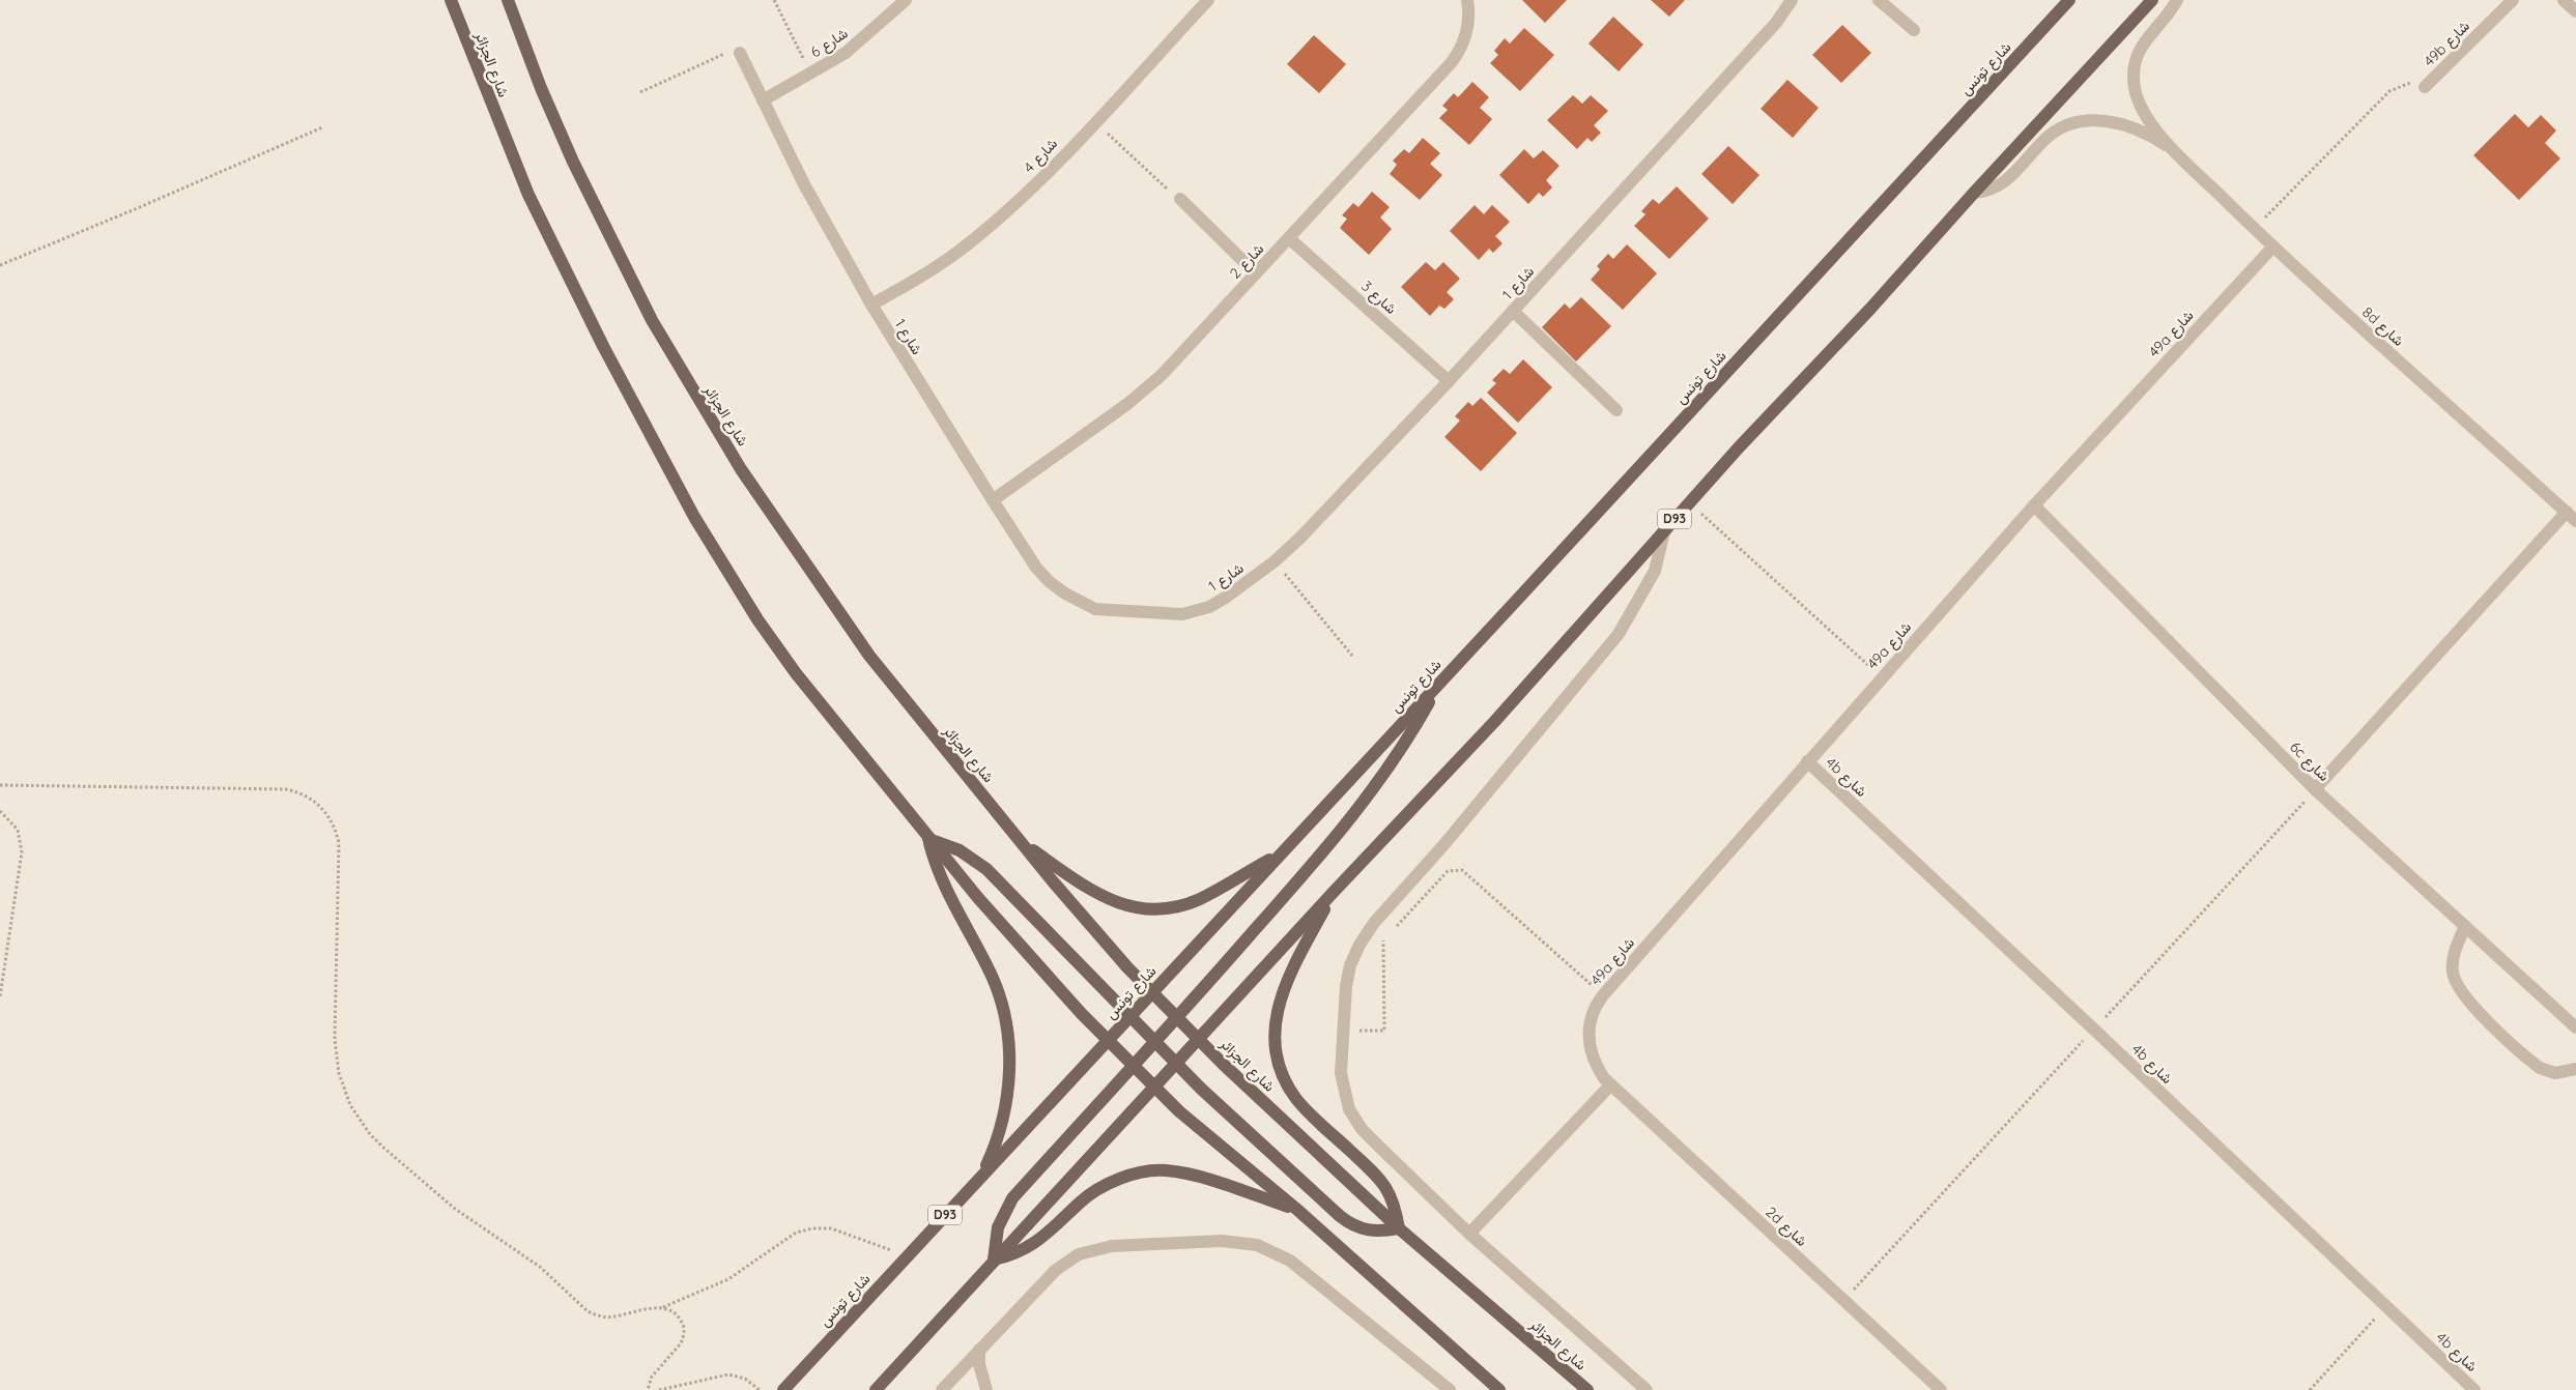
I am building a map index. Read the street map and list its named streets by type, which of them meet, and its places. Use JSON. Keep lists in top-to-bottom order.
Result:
{
  "streets": {
    "main road": ["شارع الجزائر", "شارع تونس", "D93"],
    "street": [
      "شارع 6",
      "49b شارع",
      "شارع 4",
      "شارع 2",
      "شارع 1",
      "شارع 3",
      "8d شارع",
      "49a شارع",
      "6c شارع",
      "4b شارع",
      "2d شارع"
    ]
  },
  "crossings": [
    ["شارع 6", "شارع 1"],
    ["شارع الجزائر", "شارع تونس"],
    ["شارع الجزائر", "D93"],
    ["شارع 4", "شارع 1"],
    ["شارع 2", "شارع 1"],
    ["شارع 2", "شارع 3"],
    ["شارع 1", "شارع 3"],
    ["8d شارع", "49a شارع"],
    ["8d شارع", "D93"],
    ["49a شارع", "6c شارع"],
    ["49a شارع", "4b شارع"],
    ["49a شارع", "2d شارع"]
  ]
}
